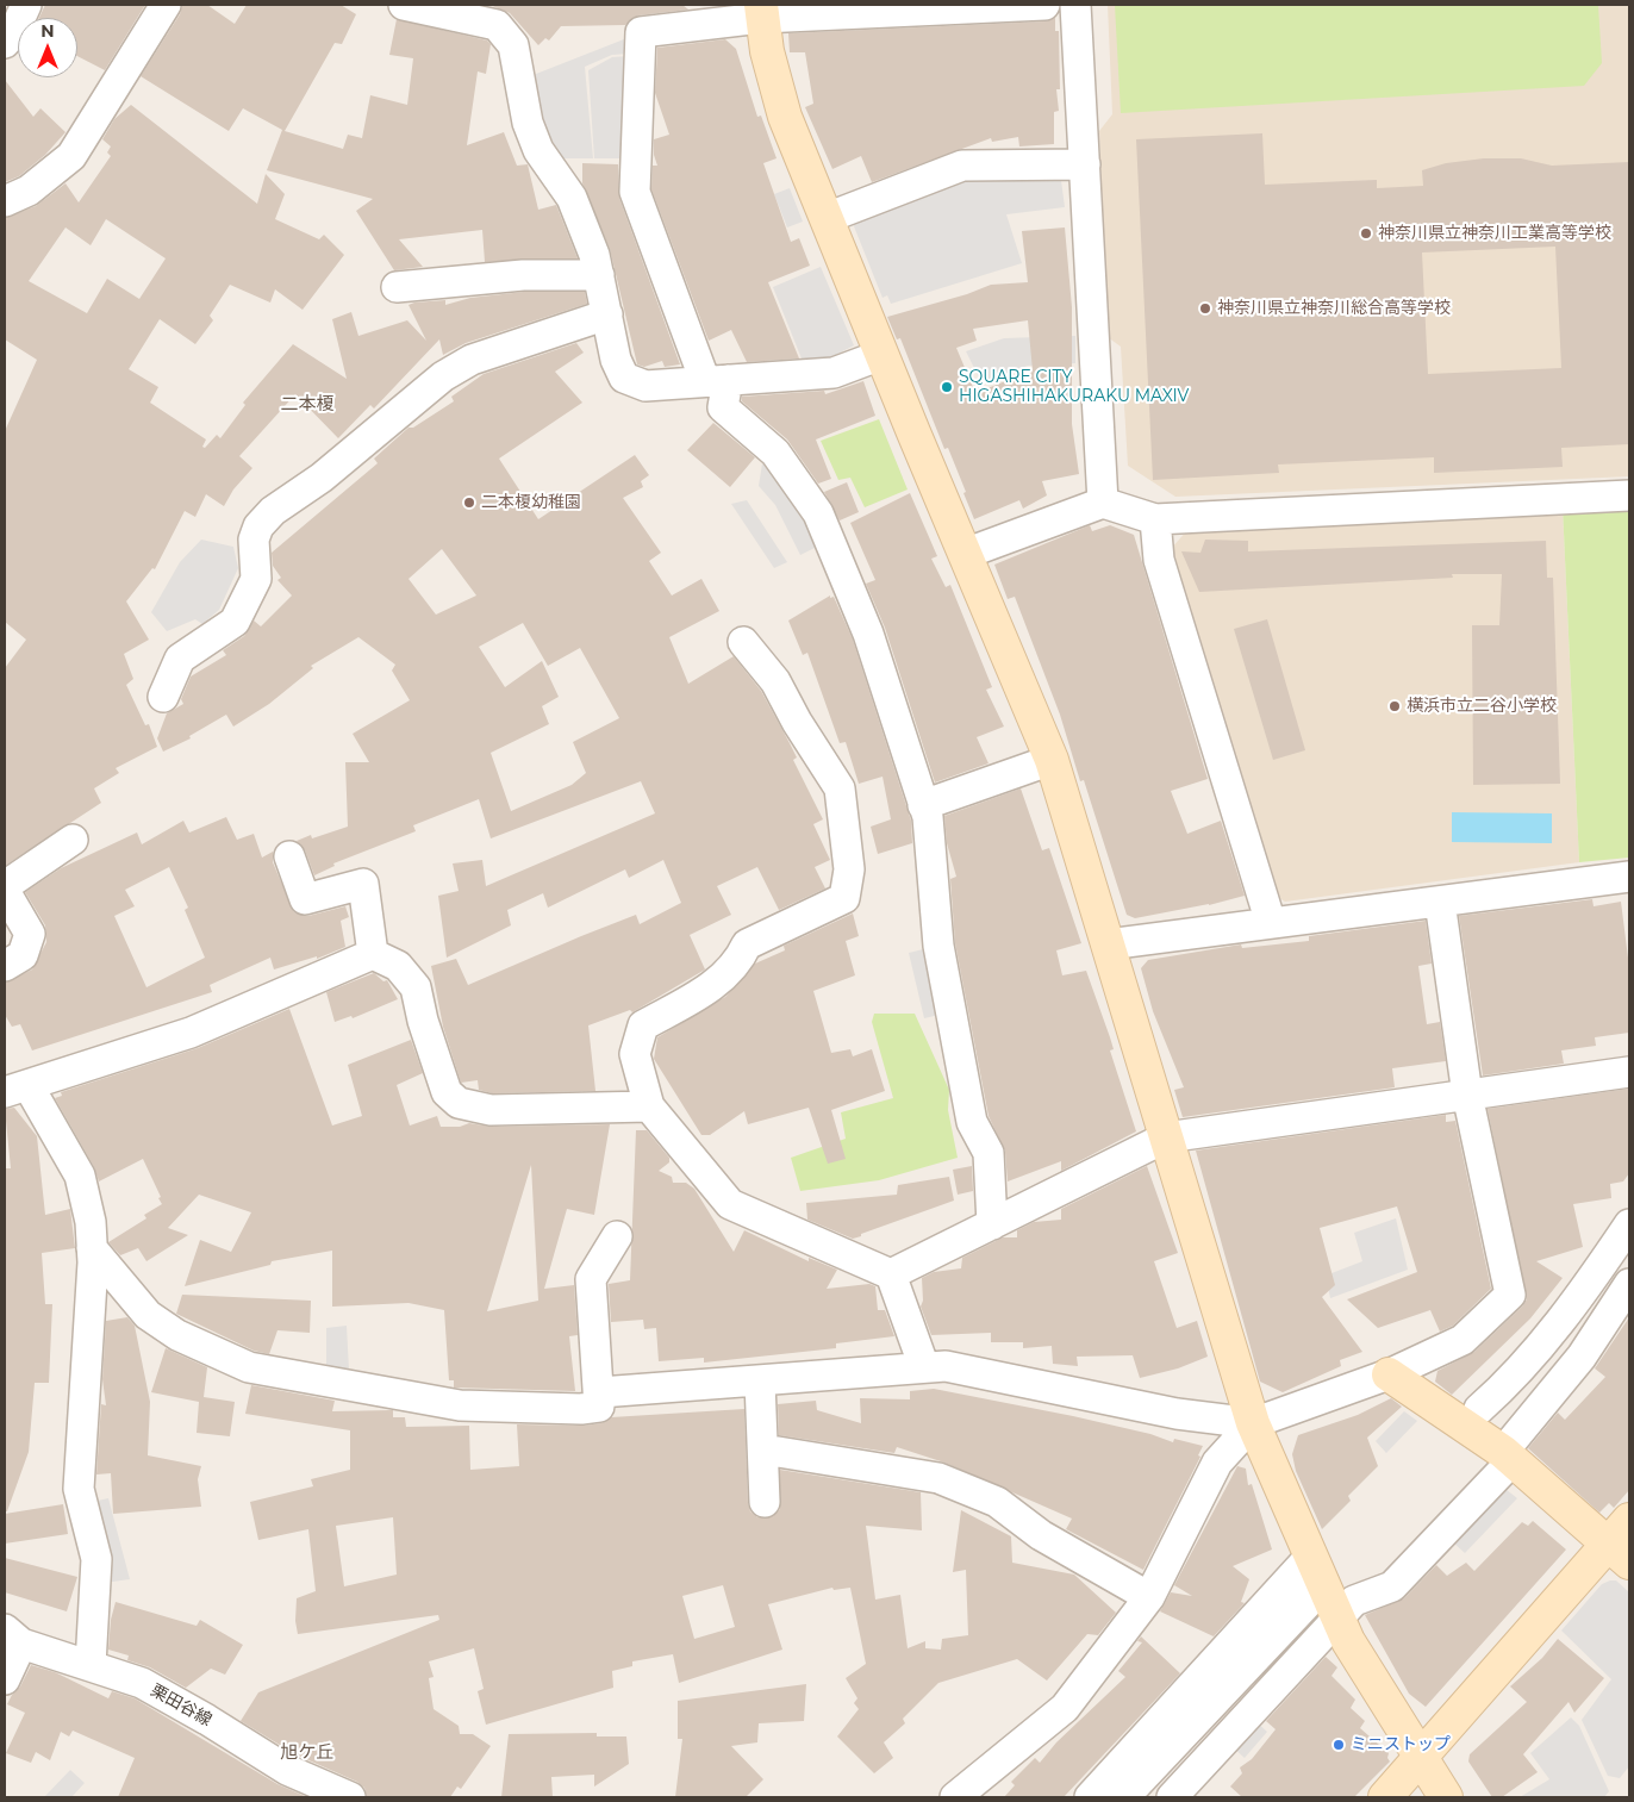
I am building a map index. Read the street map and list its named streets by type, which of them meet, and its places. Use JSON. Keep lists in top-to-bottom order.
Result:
{
  "streets": {
    "street": ["栗田谷線"]
  },
  "districts": ["二本榎", "旭ケ丘"],
  "places": [
    "神奈川県立神奈川工業高等学校",
    "神奈川県立神奈川総合高等学校",
    "SQUARE CITY HIGASHIHAKURAKU MAXIV",
    "二本榎幼稚園",
    "横浜市立二谷小学校",
    "ミニストップ"
  ],
  "north": "top"
}
